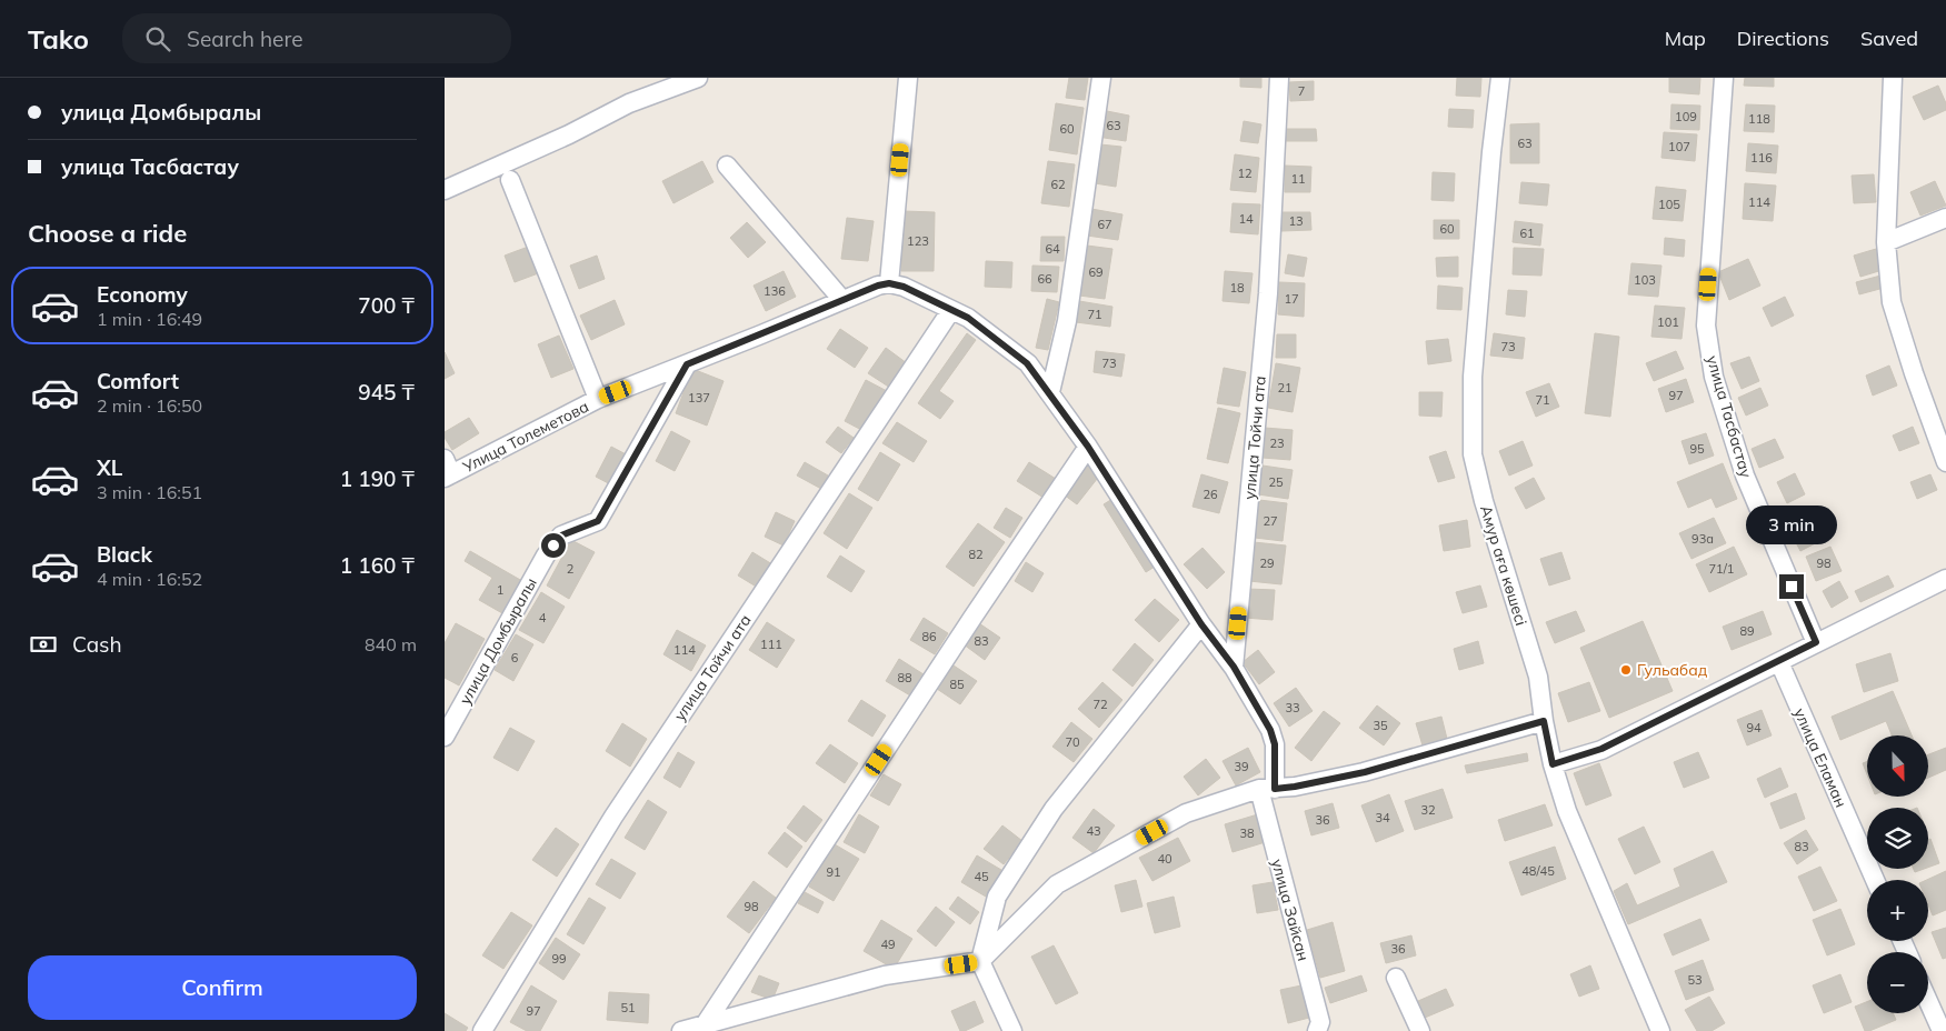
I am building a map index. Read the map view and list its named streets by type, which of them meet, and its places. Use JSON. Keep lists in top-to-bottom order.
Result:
{
  "streets": {
    "street": [
      "улица Тасбастау",
      "Улица Толеметова",
      "улица Тойчи ата",
      "Амур аға көшесі",
      "улица Домбыралы",
      "улица Еламан",
      "улица Зайсан"
    ]
  },
  "crossings": [
    ["Улица Толеметова", "улица Домбыралы"]
  ],
  "places": ["Гульабад"],
  "house_numbers": [
    "7",
    "109",
    "118",
    "63",
    "60",
    "63",
    "107",
    "116",
    "12",
    "11",
    "62",
    "114",
    "105",
    "14",
    "13",
    "67",
    "60",
    "61",
    "123",
    "64",
    "69",
    "66",
    "103",
    "18",
    "136",
    "17",
    "71",
    "101",
    "73",
    "73",
    "21",
    "97",
    "137",
    "71",
    "23",
    "95",
    "25",
    "26",
    "27",
    "93а",
    "82",
    "29",
    "98",
    "2",
    "71/1",
    "1",
    "4",
    "89",
    "86",
    "83",
    "111",
    "114",
    "6",
    "88",
    "85",
    "72",
    "33",
    "35",
    "94",
    "70",
    "39",
    "32",
    "34",
    "36",
    "43",
    "38",
    "83",
    "40",
    "48/45",
    "91",
    "45",
    "98",
    "49",
    "36",
    "99",
    "53",
    "51",
    "97"
  ],
  "north": "bottom",
  "page": {
    "header": "Tako",
    "search": "Search here",
    "nav": ["Map", "Directions", "Saved"],
    "banner": ["улица Домбыралы", "улица Тасбастау"],
    "heading": "Choose a ride",
    "list": [
      {
        "name": "Economy",
        "note": "1 min · 16:49",
        "value": "700 ₸"
      },
      {
        "name": "Comfort",
        "note": "2 min · 16:50",
        "value": "945 ₸"
      },
      {
        "name": "XL",
        "note": "3 min · 16:51",
        "value": "1 190 ₸"
      },
      {
        "name": "Black",
        "note": "4 min · 16:52",
        "value": "1 160 ₸"
      }
    ],
    "bubble": "3 min",
    "pay": ["Cash", "840 m"],
    "map_buttons": ["+", "−"],
    "buttons": "Confirm"
  }
}
